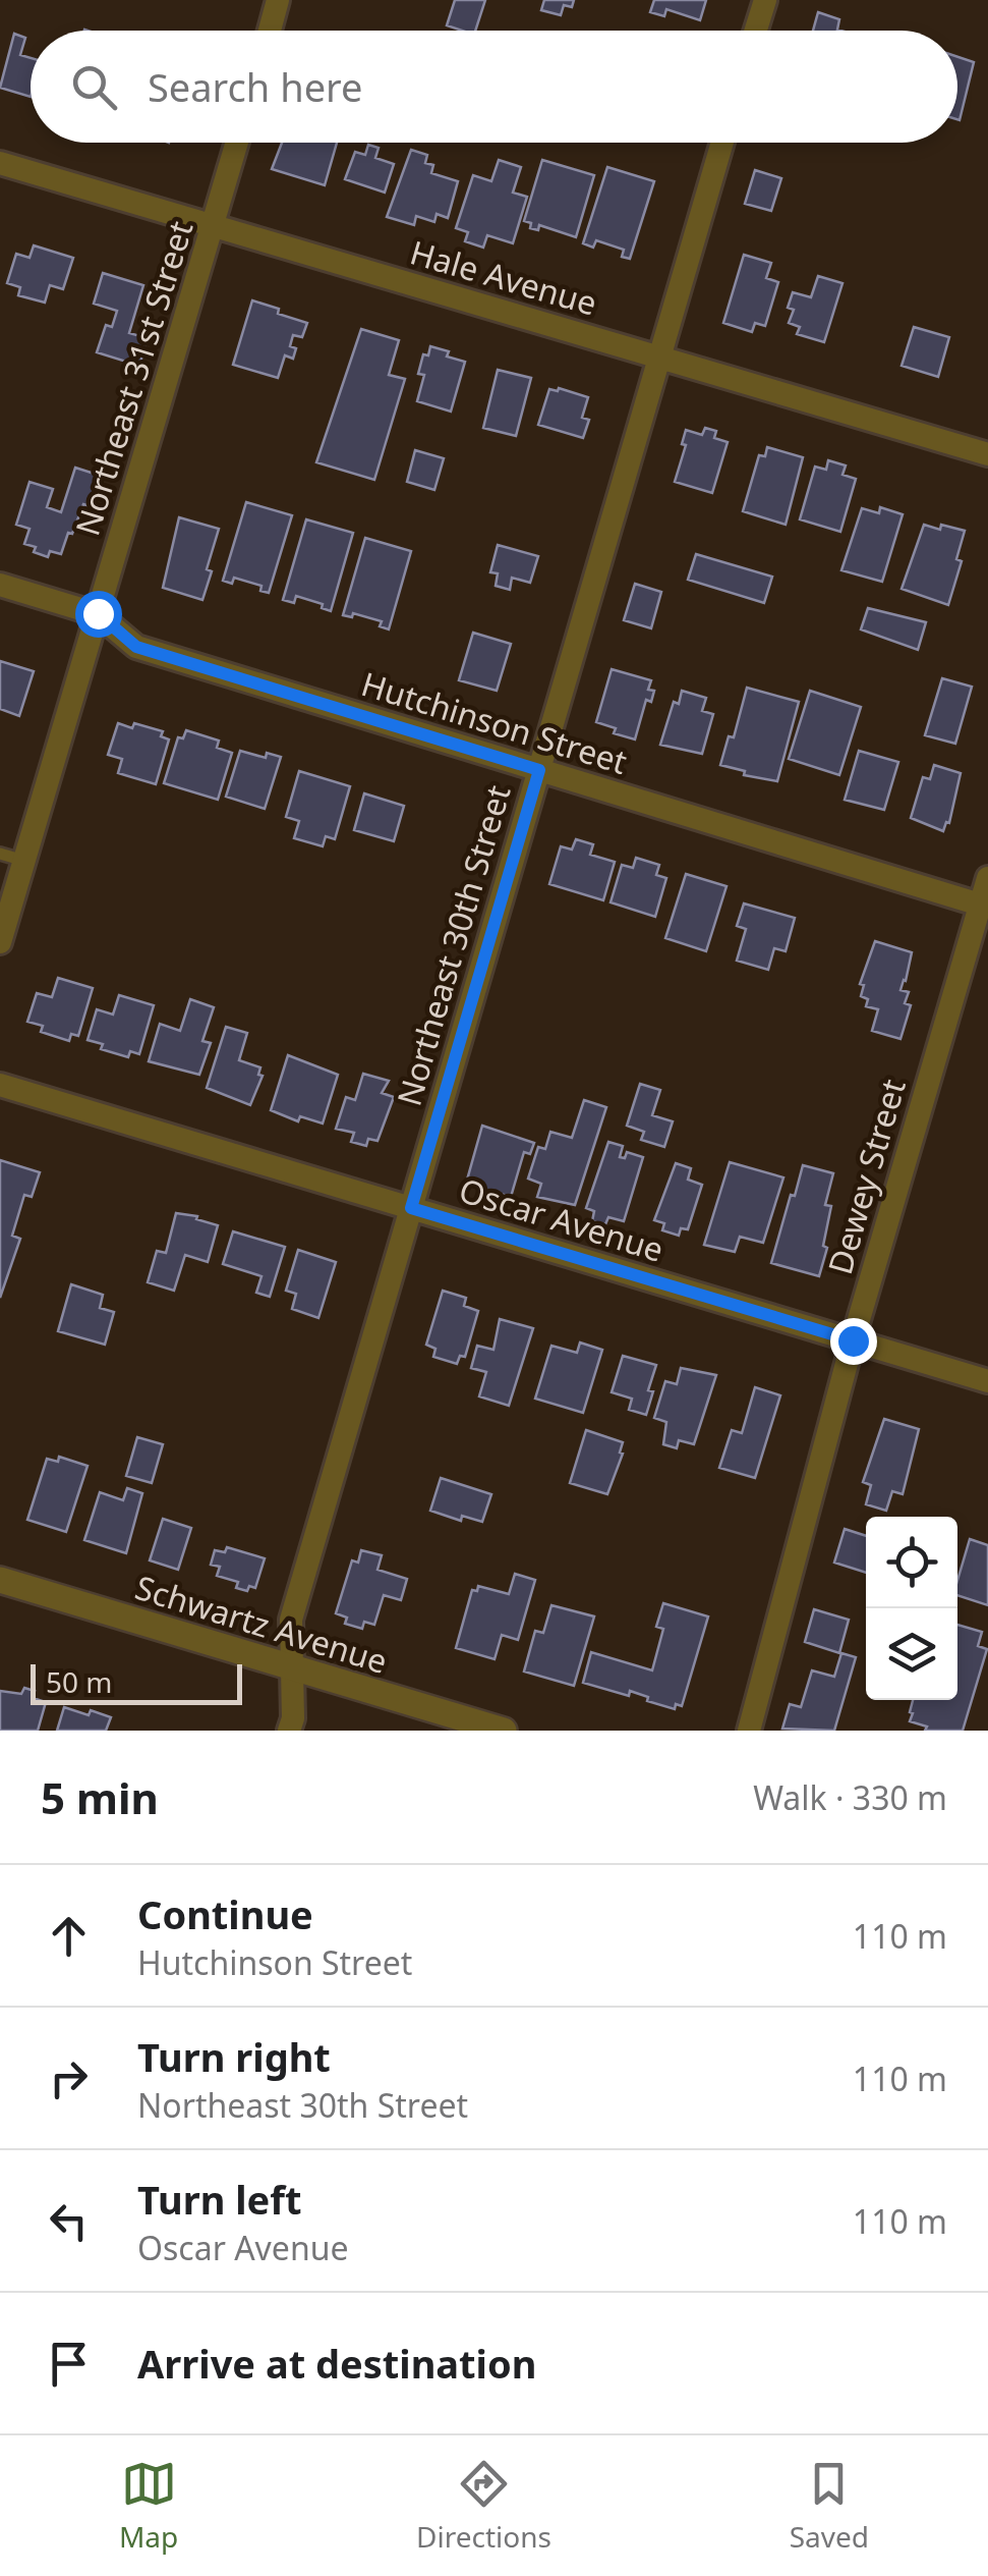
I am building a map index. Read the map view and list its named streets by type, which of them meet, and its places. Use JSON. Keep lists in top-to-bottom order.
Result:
{
  "streets": {
    "street": [
      "Hale Avenue",
      "Northeast 31st Street",
      "Hutchinson Street",
      "Northeast 30th Street",
      "Dewey Street",
      "Oscar Avenue",
      "Schwartz Avenue"
    ]
  },
  "crossings": [
    ["Hale Avenue", "Northeast 31st Street"],
    ["Hale Avenue", "Northeast 30th Street"],
    ["Northeast 31st Street", "Hutchinson Street"],
    ["Hutchinson Street", "Northeast 30th Street"],
    ["Hutchinson Street", "Dewey Street"],
    ["Northeast 30th Street", "Oscar Avenue"],
    ["Northeast 30th Street", "Schwartz Avenue"],
    ["Dewey Street", "Oscar Avenue"]
  ],
  "scale_bar": "50 m",
  "page": {
    "search": "Search here",
    "scale": "50 m",
    "heading": ["5 min", "Walk · 330 m"],
    "list": [
      ["Continue", "Hutchinson Street", "110 m"],
      ["Turn right", "Northeast 30th Street", "110 m"],
      ["Turn left", "Oscar Avenue", "110 m"],
      "Arrive at destination"
    ],
    "nav": ["Map", "Directions", "Saved"]
  }
}
